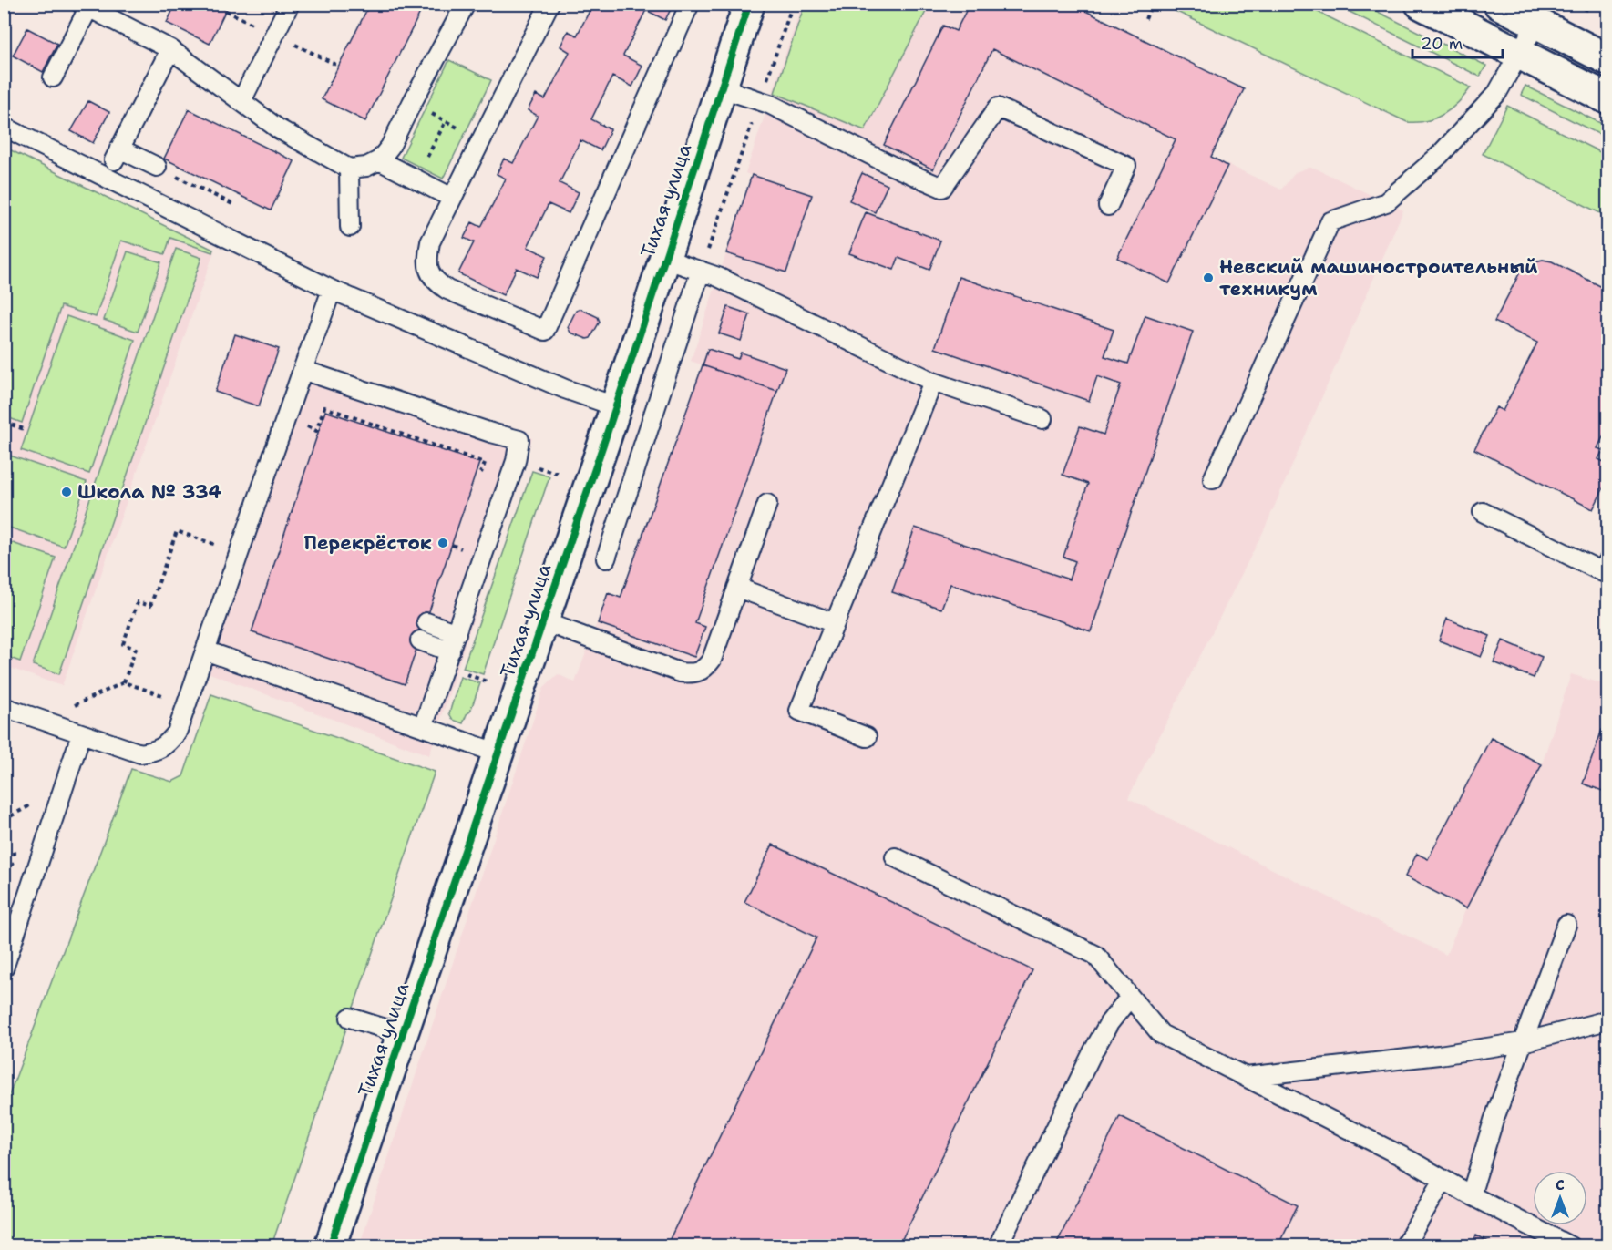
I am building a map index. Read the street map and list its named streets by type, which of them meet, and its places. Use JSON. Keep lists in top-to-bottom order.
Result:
{
  "streets": {
    "street": ["Тихая улица"]
  },
  "places": ["Невский машиностроительный техникум", "Школа № 334", "Перекрёсток"],
  "scale_bar": "20 m",
  "north": "top"
}
